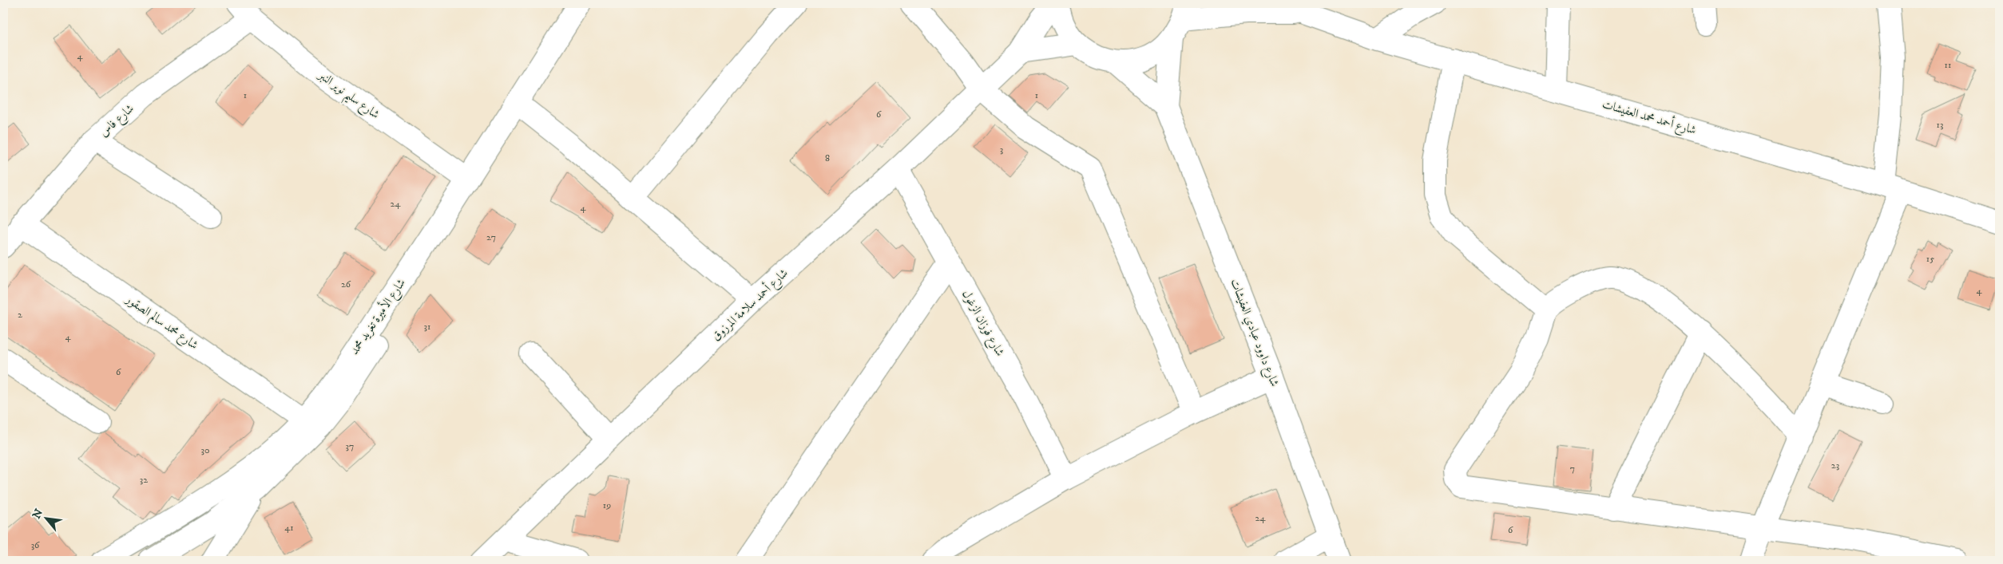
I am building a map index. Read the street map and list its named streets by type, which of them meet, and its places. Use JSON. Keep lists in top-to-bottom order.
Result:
{
  "streets": {
    "street": [
      "شارع سليم نوير النبر",
      "شارع أحمد محمد العفيشات",
      "شارع فاس",
      "شارع أحمد سلامة المرزوق",
      "شارع الأميرة تغريد محمد",
      "شارع محمد سالم الصقور",
      "شارع فوزان الزغول",
      "شارع داوود عبادي العفيشات"
    ]
  },
  "crossings": [
    ["شارع سليم نوير النبر", "شارع فاس"],
    ["شارع سليم نوير النبر", "شارع الأميرة تغريد محمد"],
    ["شارع فاس", "شارع محمد سالم الصقور"],
    ["شارع أحمد سلامة المرزوق", "شارع فوزان الزغول"],
    ["شارع الأميرة تغريد محمد", "شارع محمد سالم الصقور"]
  ],
  "house_numbers": [
    "4",
    "11",
    "1",
    "1",
    "6",
    "13",
    "3",
    "8",
    "24",
    "4",
    "27",
    "15",
    "26",
    "4",
    "2",
    "31",
    "4",
    "6",
    "37",
    "30",
    "23",
    "7",
    "32",
    "19",
    "24",
    "41",
    "6",
    "36"
  ],
  "north": "top left"
}
